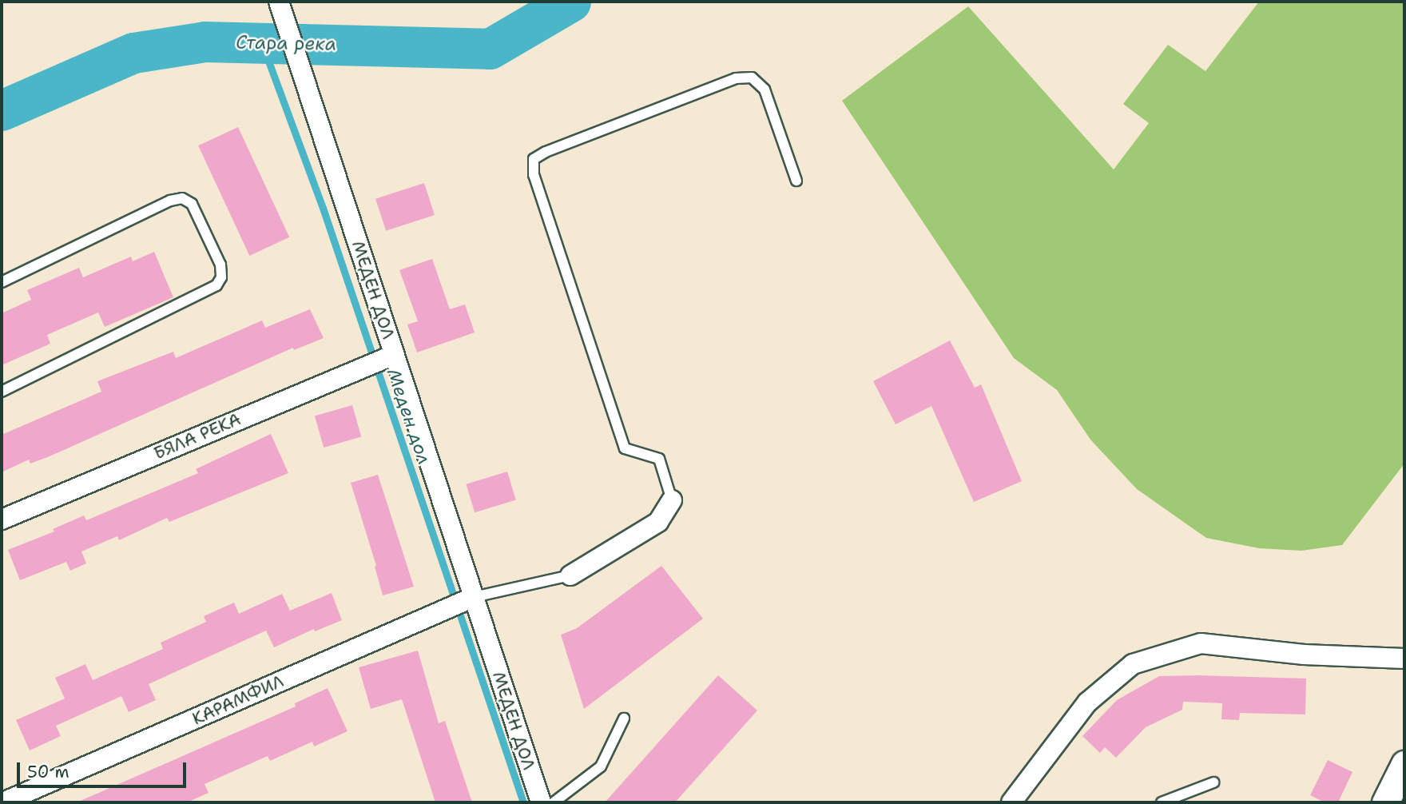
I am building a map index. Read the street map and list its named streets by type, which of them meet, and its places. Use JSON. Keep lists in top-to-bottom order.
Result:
{
  "streets": {
    "street": ["МЕДЕН ДОЛ", "БЯЛА РЕКА", "КАРАМФИЛ"]
  },
  "crossings": [
    ["МЕДЕН ДОЛ", "БЯЛА РЕКА"],
    ["МЕДЕН ДОЛ", "КАРАМФИЛ"]
  ],
  "water": ["Стара река", "Меден дол"],
  "scale_bar": "50 m"
}
